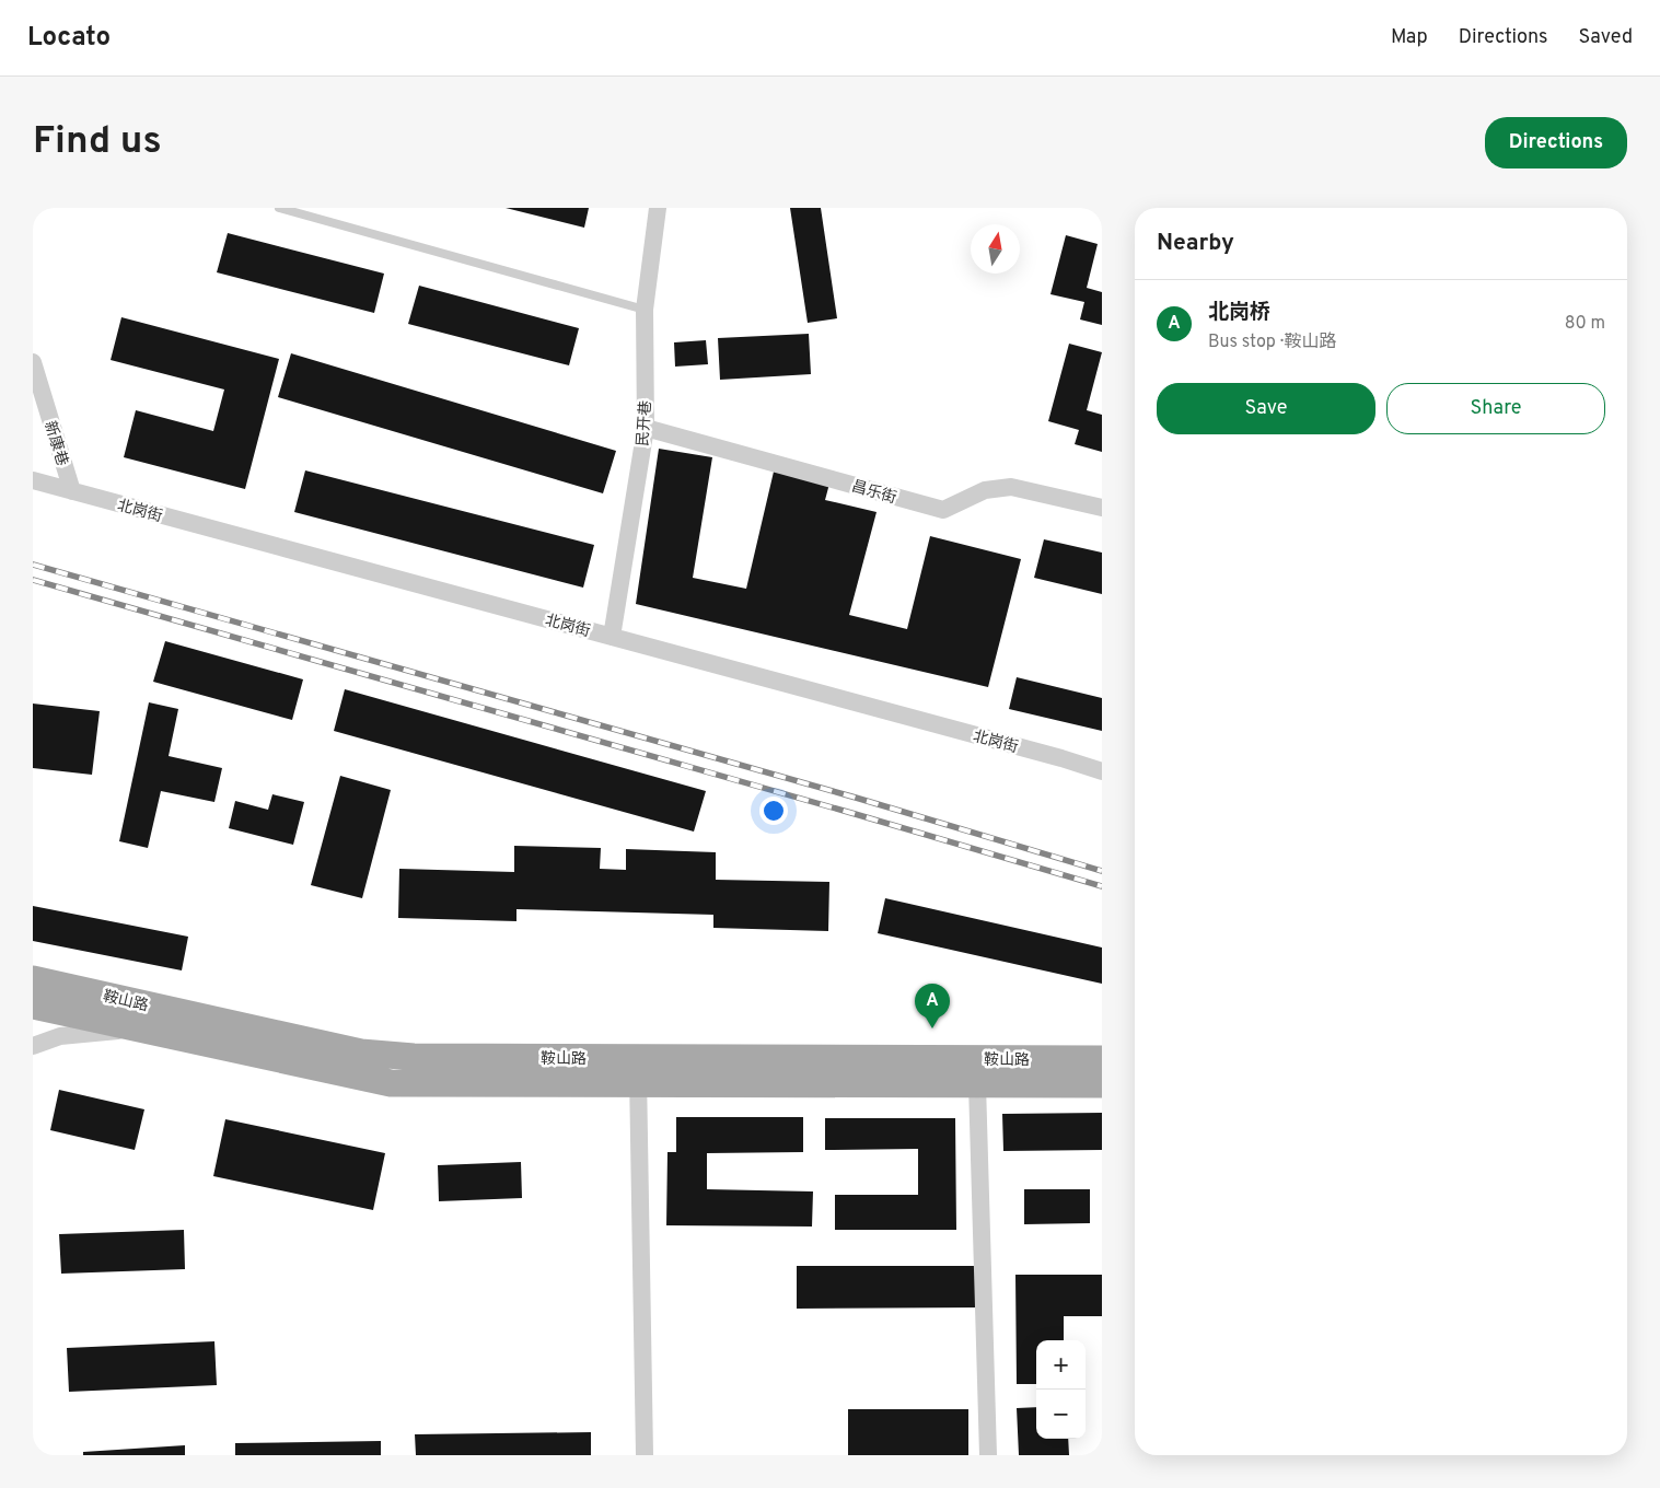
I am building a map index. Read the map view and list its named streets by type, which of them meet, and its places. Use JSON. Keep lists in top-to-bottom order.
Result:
{
  "streets": {
    "main road": ["鞍山路"],
    "street": [
      "民开巷",
      "新康巷",
      "昌乐街",
      "北岗街"
    ]
  },
  "crossings": [
    ["民开巷", "昌乐街"],
    ["民开巷", "北岗街"],
    ["新康巷", "北岗街"]
  ],
  "north": "top",
  "page": {
    "header": "Locato",
    "nav": ["Map", "Directions", "Saved"],
    "buttons": [
      "Directions",
      ["Save", "Share"]
    ],
    "title": "Find us",
    "heading": "Nearby",
    "list": [
      {
        "mark": "A",
        "name": "北岗桥",
        "note": "Bus stop · 鞍山路",
        "value": "80 m"
      }
    ],
    "pins": "A",
    "map_buttons": ["+", "−"]
  }
}
